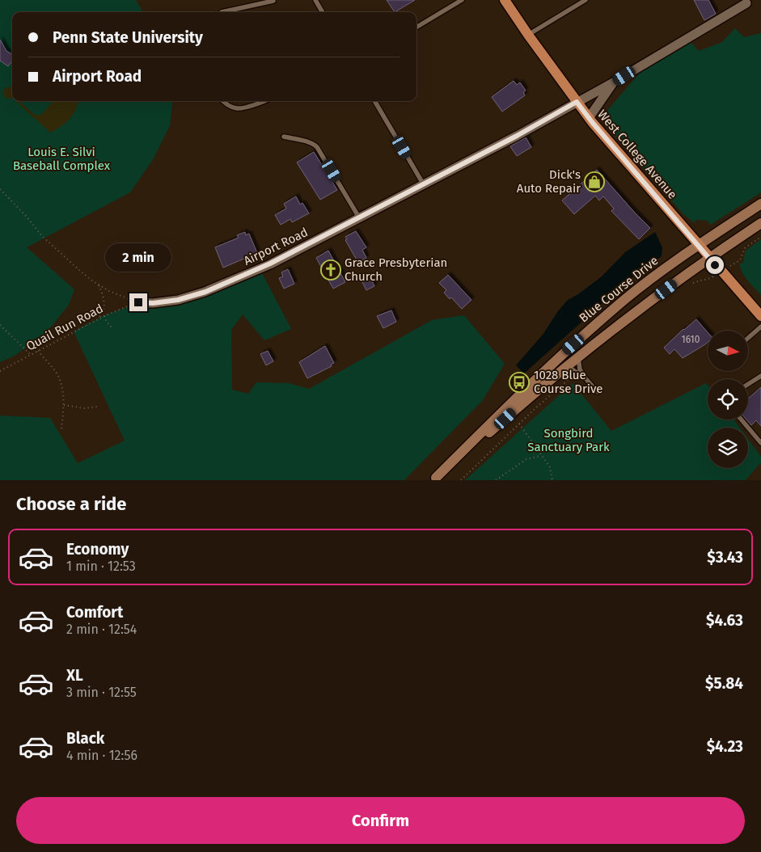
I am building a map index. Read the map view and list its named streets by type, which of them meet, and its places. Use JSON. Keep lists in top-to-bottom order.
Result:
{
  "streets": {
    "main road": ["West College Avenue", "Blue Course Drive"],
    "street": ["Airport Road"],
    "path": ["Quail Run Road"]
  },
  "crossings": [
    ["West College Avenue", "Airport Road"],
    ["West College Avenue", "Blue Course Drive"],
    ["Airport Road", "Quail Run Road"]
  ],
  "parks": ["Louis E. Silvi Baseball Complex", "Songbird Sanctuary Park"],
  "places": {
    "shop": ["Dick's Auto Repair"],
    "church": ["Grace Presbyterian Church"],
    "bus stop": ["1028 Blue Course Drive"]
  },
  "house_numbers": ["1610"],
  "north": "right",
  "page": {
    "banner": ["Penn State University", "Airport Road"],
    "bubble": "2 min",
    "heading": "Choose a ride",
    "list": [
      {
        "name": "Economy",
        "note": "1 min · 12:53",
        "value": "$3.43"
      },
      {
        "name": "Comfort",
        "note": "2 min · 12:54",
        "value": "$4.63"
      },
      {
        "name": "XL",
        "note": "3 min · 12:55",
        "value": "$5.84"
      },
      {
        "name": "Black",
        "note": "4 min · 12:56",
        "value": "$4.23"
      }
    ],
    "buttons": "Confirm"
  }
}
